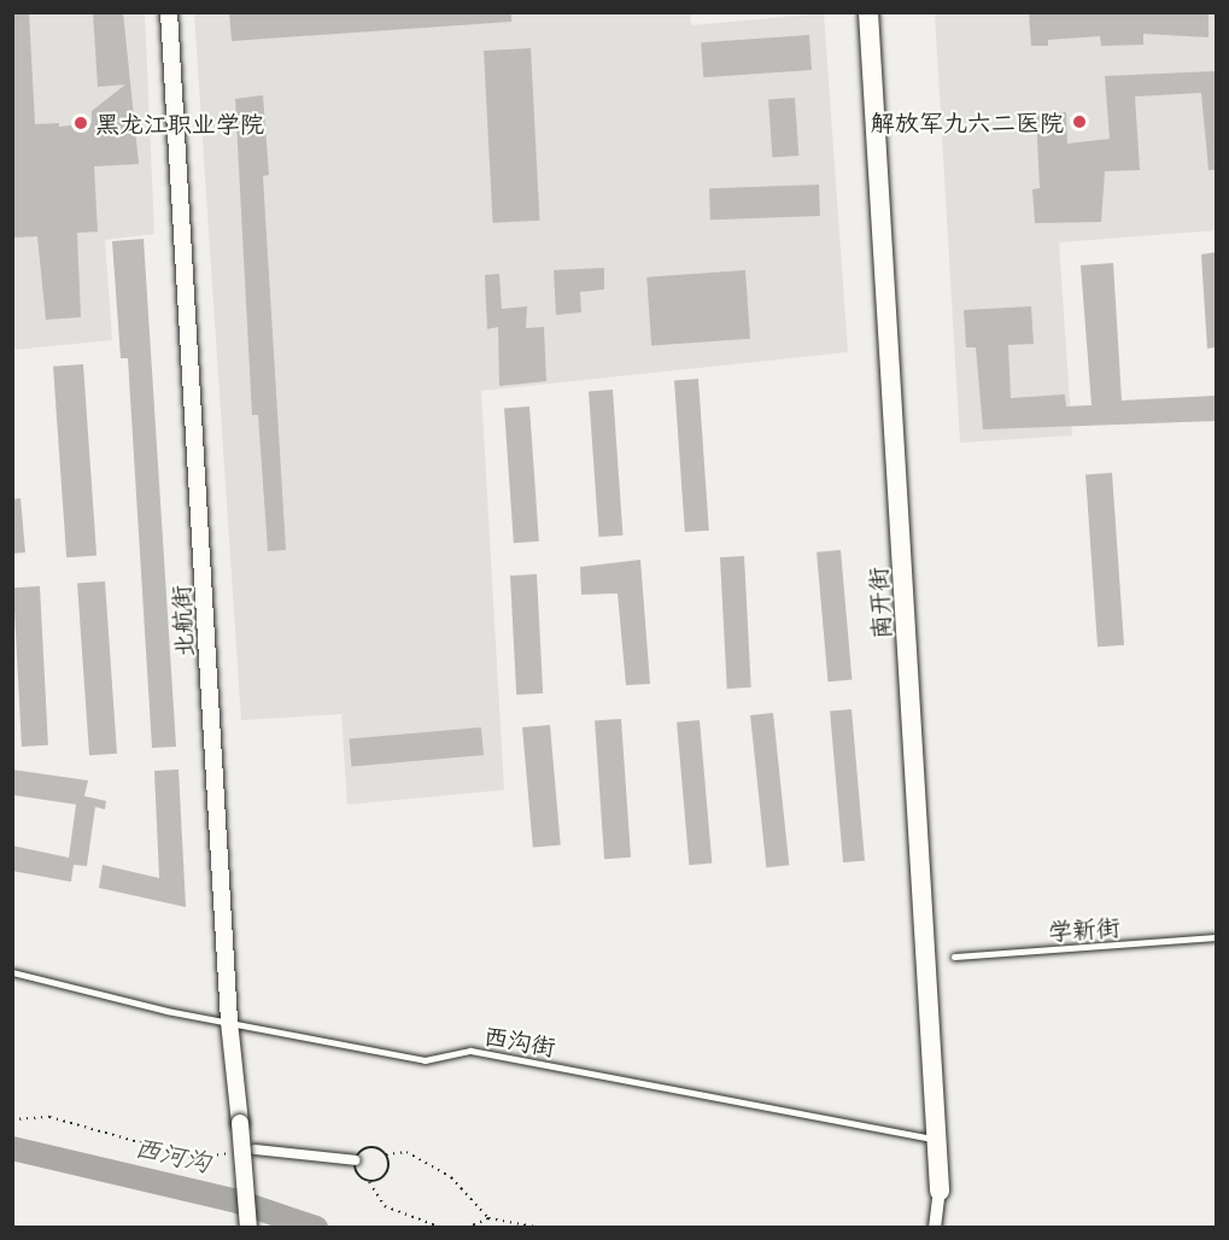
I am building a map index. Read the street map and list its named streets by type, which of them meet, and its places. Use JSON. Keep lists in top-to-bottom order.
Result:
{
  "streets": {
    "main road": ["南开街"],
    "street": ["北航街"],
    "lane": ["学新街", "西沟街"]
  },
  "crossings": [
    ["南开街", "西沟街"],
    ["北航街", "西沟街"]
  ],
  "water": ["西河沟"],
  "places": ["解放军九六二医院", "黑龙江职业学院"]
}
